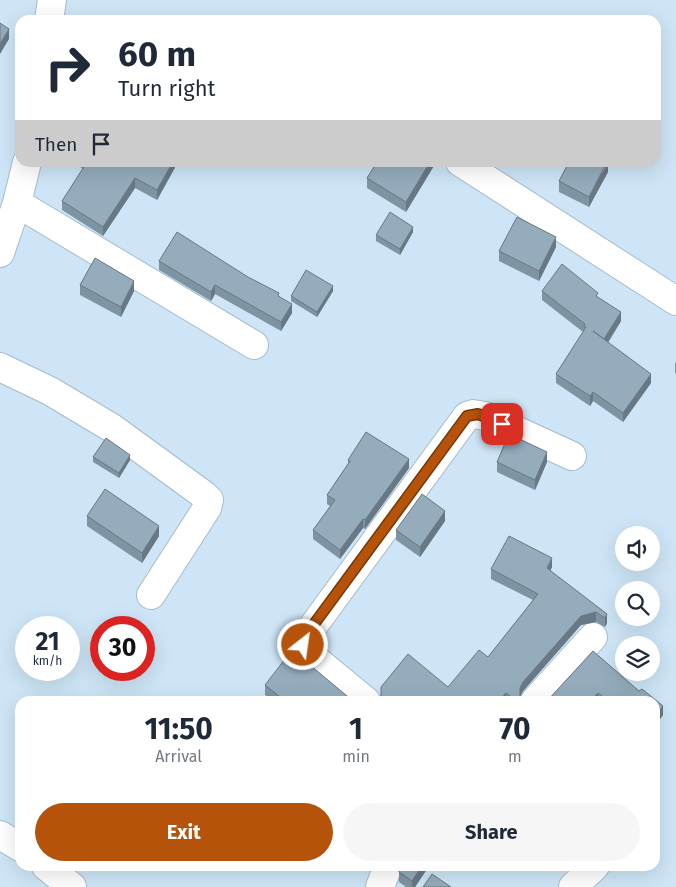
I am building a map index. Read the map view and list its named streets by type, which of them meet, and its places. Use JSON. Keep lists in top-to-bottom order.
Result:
{
  "page": {
    "turn": ["60 m", "Turn right"],
    "then": "Then",
    "speed": "21 km/h",
    "limit": "30",
    "eta": [
      "11:50",
      "Arrival",
      "1",
      "min",
      "70",
      "m"
    ],
    "buttons": ["Exit", "Share"]
  }
}
